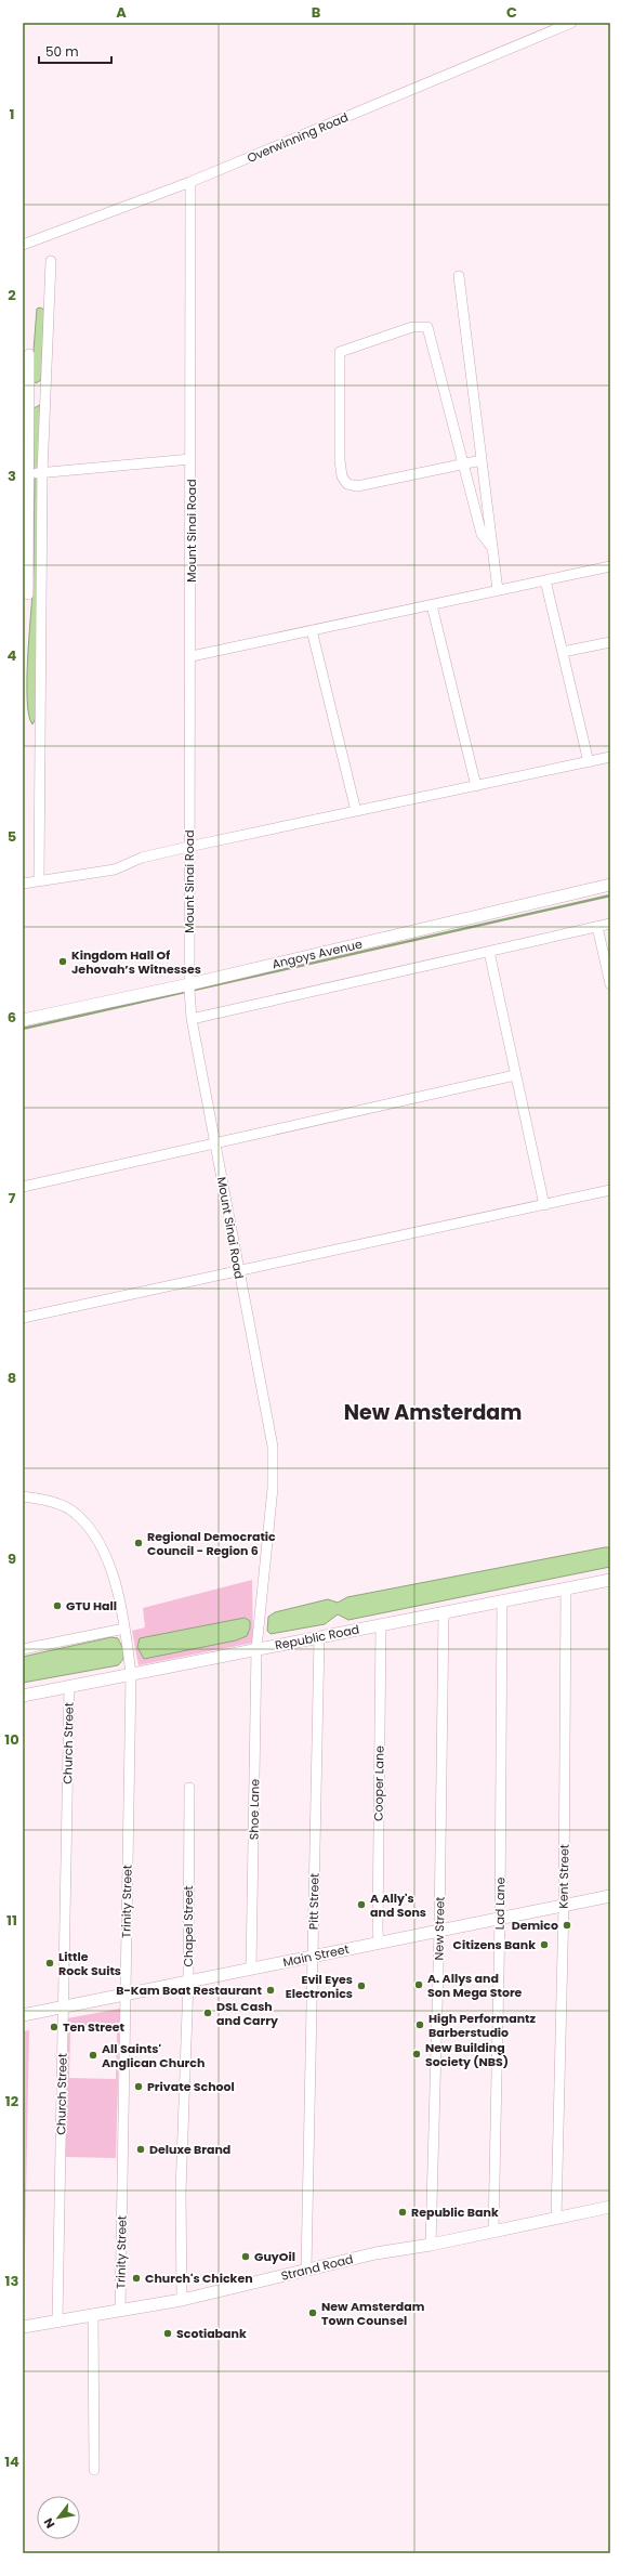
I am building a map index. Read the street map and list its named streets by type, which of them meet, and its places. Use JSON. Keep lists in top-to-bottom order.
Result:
{
  "streets": {
    "street": [
      "Overwinning Road",
      "Mount Sinai Road",
      "Angoys Avenue",
      "Republic Road",
      "Church Street",
      "Cooper Lane",
      "Shoe Lane",
      "Kent Street",
      "Trinity Street",
      "Pitt Street",
      "Lad Lane",
      "Chapel Street",
      "New Street",
      "Main Street",
      "Strand Road"
    ]
  },
  "crossings": [
    ["Overwinning Road", "Mount Sinai Road"],
    ["Mount Sinai Road", "Angoys Avenue"],
    ["Mount Sinai Road", "Republic Road"],
    ["Mount Sinai Road", "Shoe Lane"],
    ["Republic Road", "Church Street"],
    ["Republic Road", "Cooper Lane"],
    ["Republic Road", "Shoe Lane"],
    ["Republic Road", "Kent Street"],
    ["Republic Road", "Trinity Street"],
    ["Republic Road", "Pitt Street"],
    ["Republic Road", "Lad Lane"],
    ["Republic Road", "New Street"],
    ["Church Street", "Main Street"],
    ["Church Street", "Strand Road"],
    ["Cooper Lane", "Main Street"],
    ["Shoe Lane", "Main Street"],
    ["Kent Street", "Main Street"],
    ["Kent Street", "Strand Road"],
    ["Trinity Street", "Main Street"],
    ["Trinity Street", "Strand Road"],
    ["Pitt Street", "Main Street"],
    ["Pitt Street", "Strand Road"],
    ["Lad Lane", "Main Street"],
    ["Lad Lane", "Strand Road"],
    ["Chapel Street", "Main Street"],
    ["Chapel Street", "Strand Road"],
    ["New Street", "Main Street"],
    ["New Street", "Strand Road"]
  ],
  "districts": ["New Amsterdam"],
  "places": [
    "Kingdom Hall Of Jehovah’s Witnesses",
    "Regional Democratic Council - Region 6",
    "GTU Hall",
    "A Ally's and Sons",
    "Demico",
    "Citizens Bank",
    "Little Rock Suits",
    "A. Allys and Son Mega Store",
    "Evil Eyes Electronics",
    "B-Kam Boat Restaurant",
    "DSL Cash and Carry",
    "High Performantz Barberstudio",
    "Ten Street",
    "New Building Society (NBS)",
    "All Saints' Anglican Church",
    "Private School",
    "Deluxe Brand",
    "Republic Bank",
    "GuyOil",
    "Church's Chicken",
    "New Amsterdam Town Counsel",
    "Scotiabank"
  ],
  "scale_bar": "50 m",
  "north": "bottom left",
  "grid": {
    "columns": ["A", "B", "C"],
    "rows": [
      "1",
      "2",
      "3",
      "4",
      "5",
      "6",
      "7",
      "8",
      "9",
      "10",
      "11",
      "12",
      "13",
      "14"
    ]
  }
}
